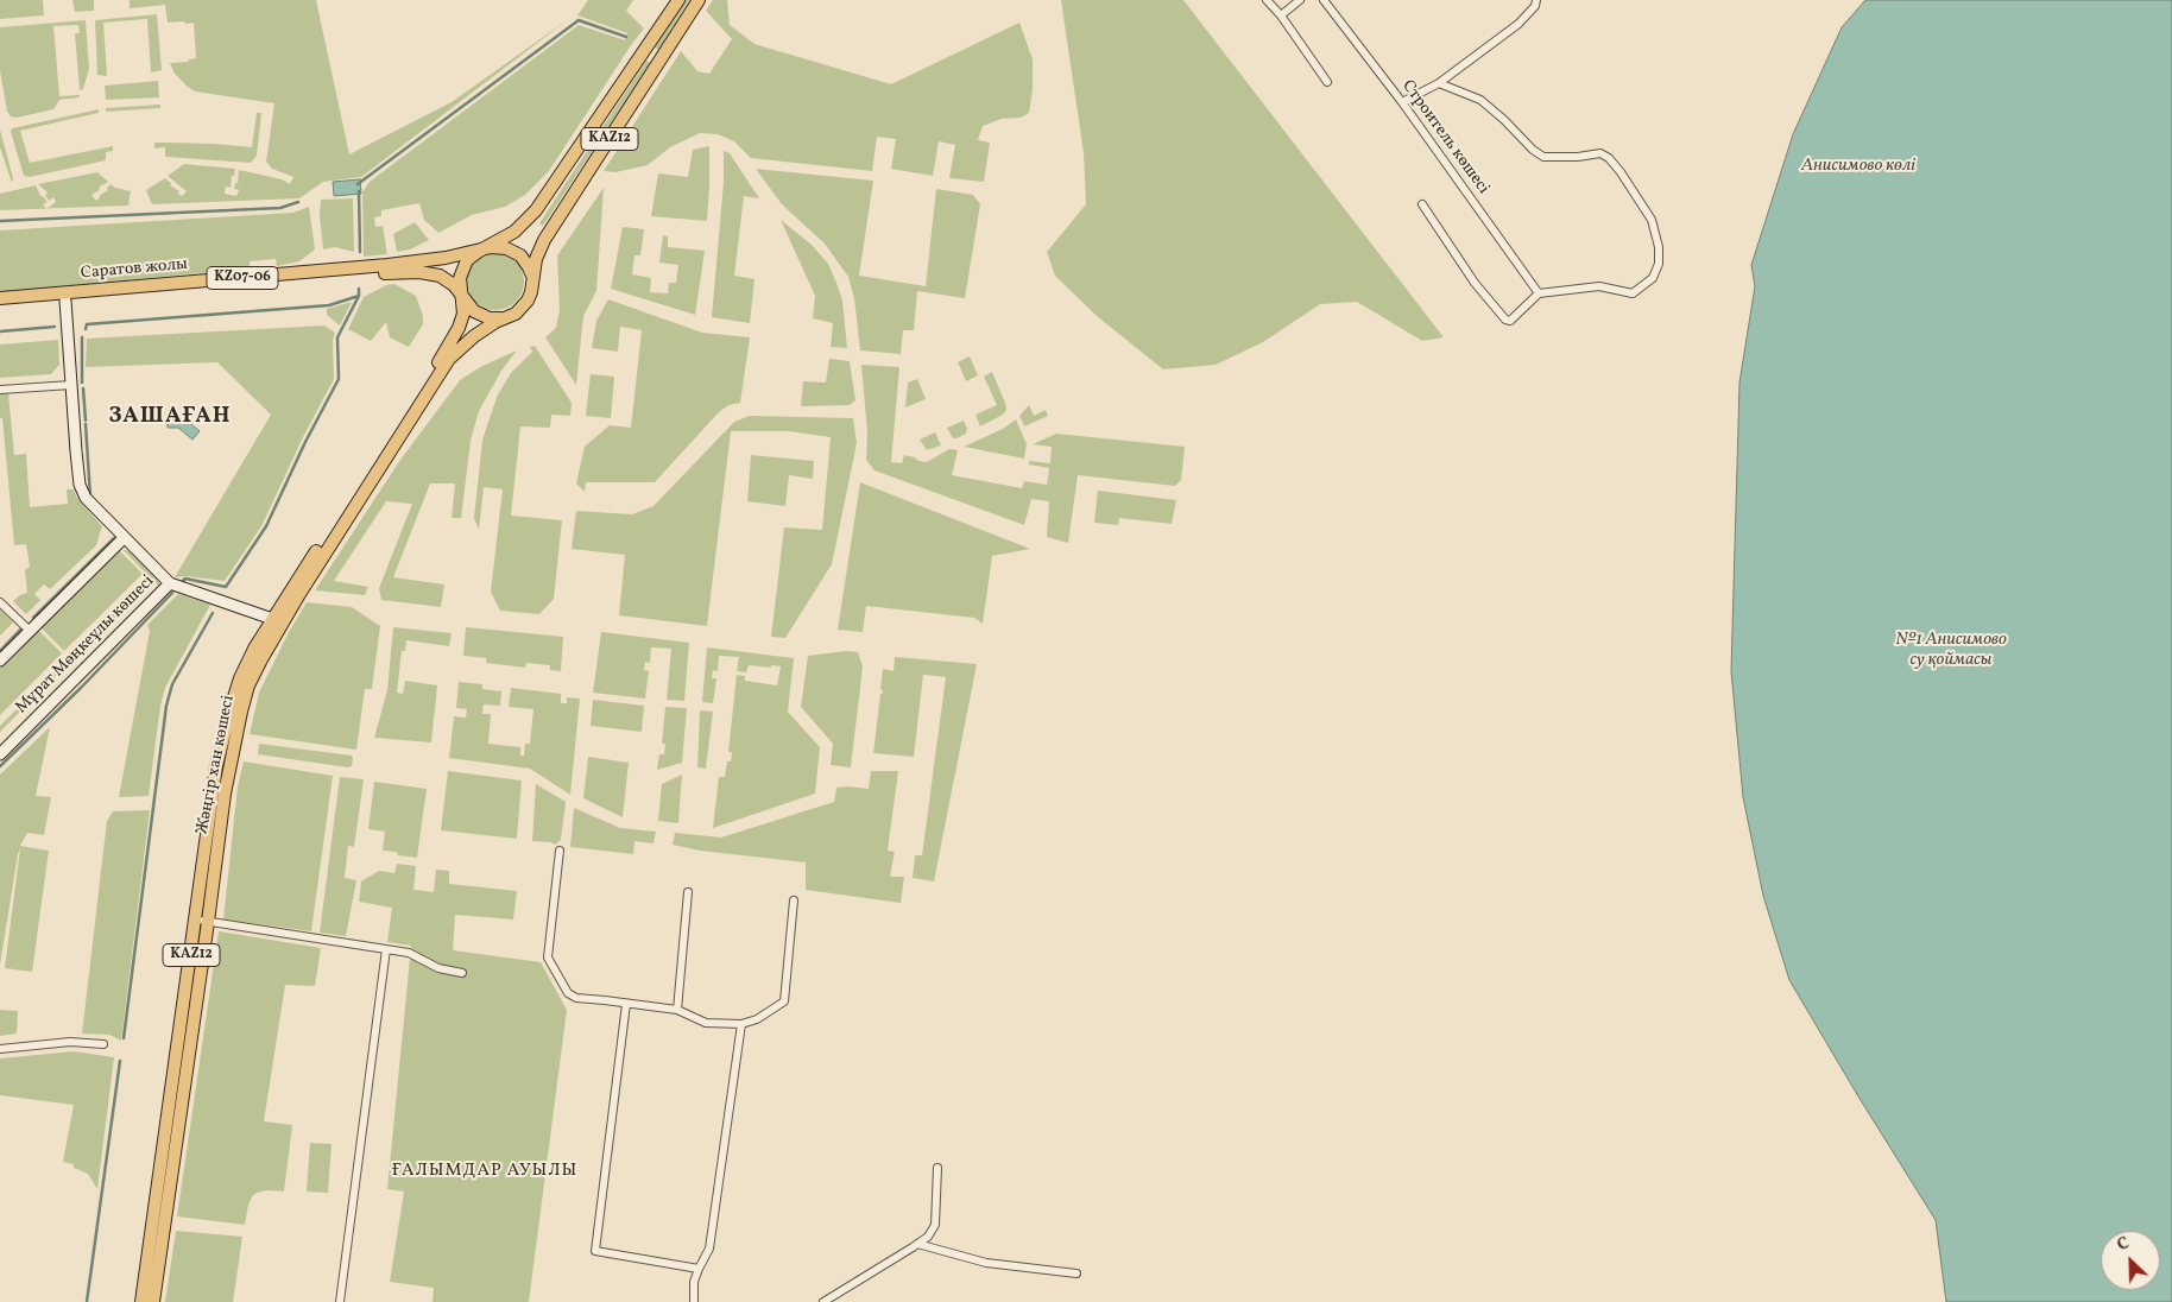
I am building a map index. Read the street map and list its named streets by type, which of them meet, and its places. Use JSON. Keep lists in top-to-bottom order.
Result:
{
  "streets": {
    "main road": [
      "KAZ12",
      "Саратов жолы",
      "KZ07-06",
      "Мұрат Мөңкеұлы көшесі",
      "Жәңгір хан көшесі"
    ],
    "street": ["Строитель көшесі"]
  },
  "crossings": [
    ["Саратов жолы", "Жәңгір хан көшесі"]
  ],
  "districts": ["ЗАШАҒАН", "ҒАЛЫМДАР АУЫЛЫ"],
  "water": ["Анисимово көлі", "№1 Анисимово су қоймасы"],
  "north": "top left"
}
